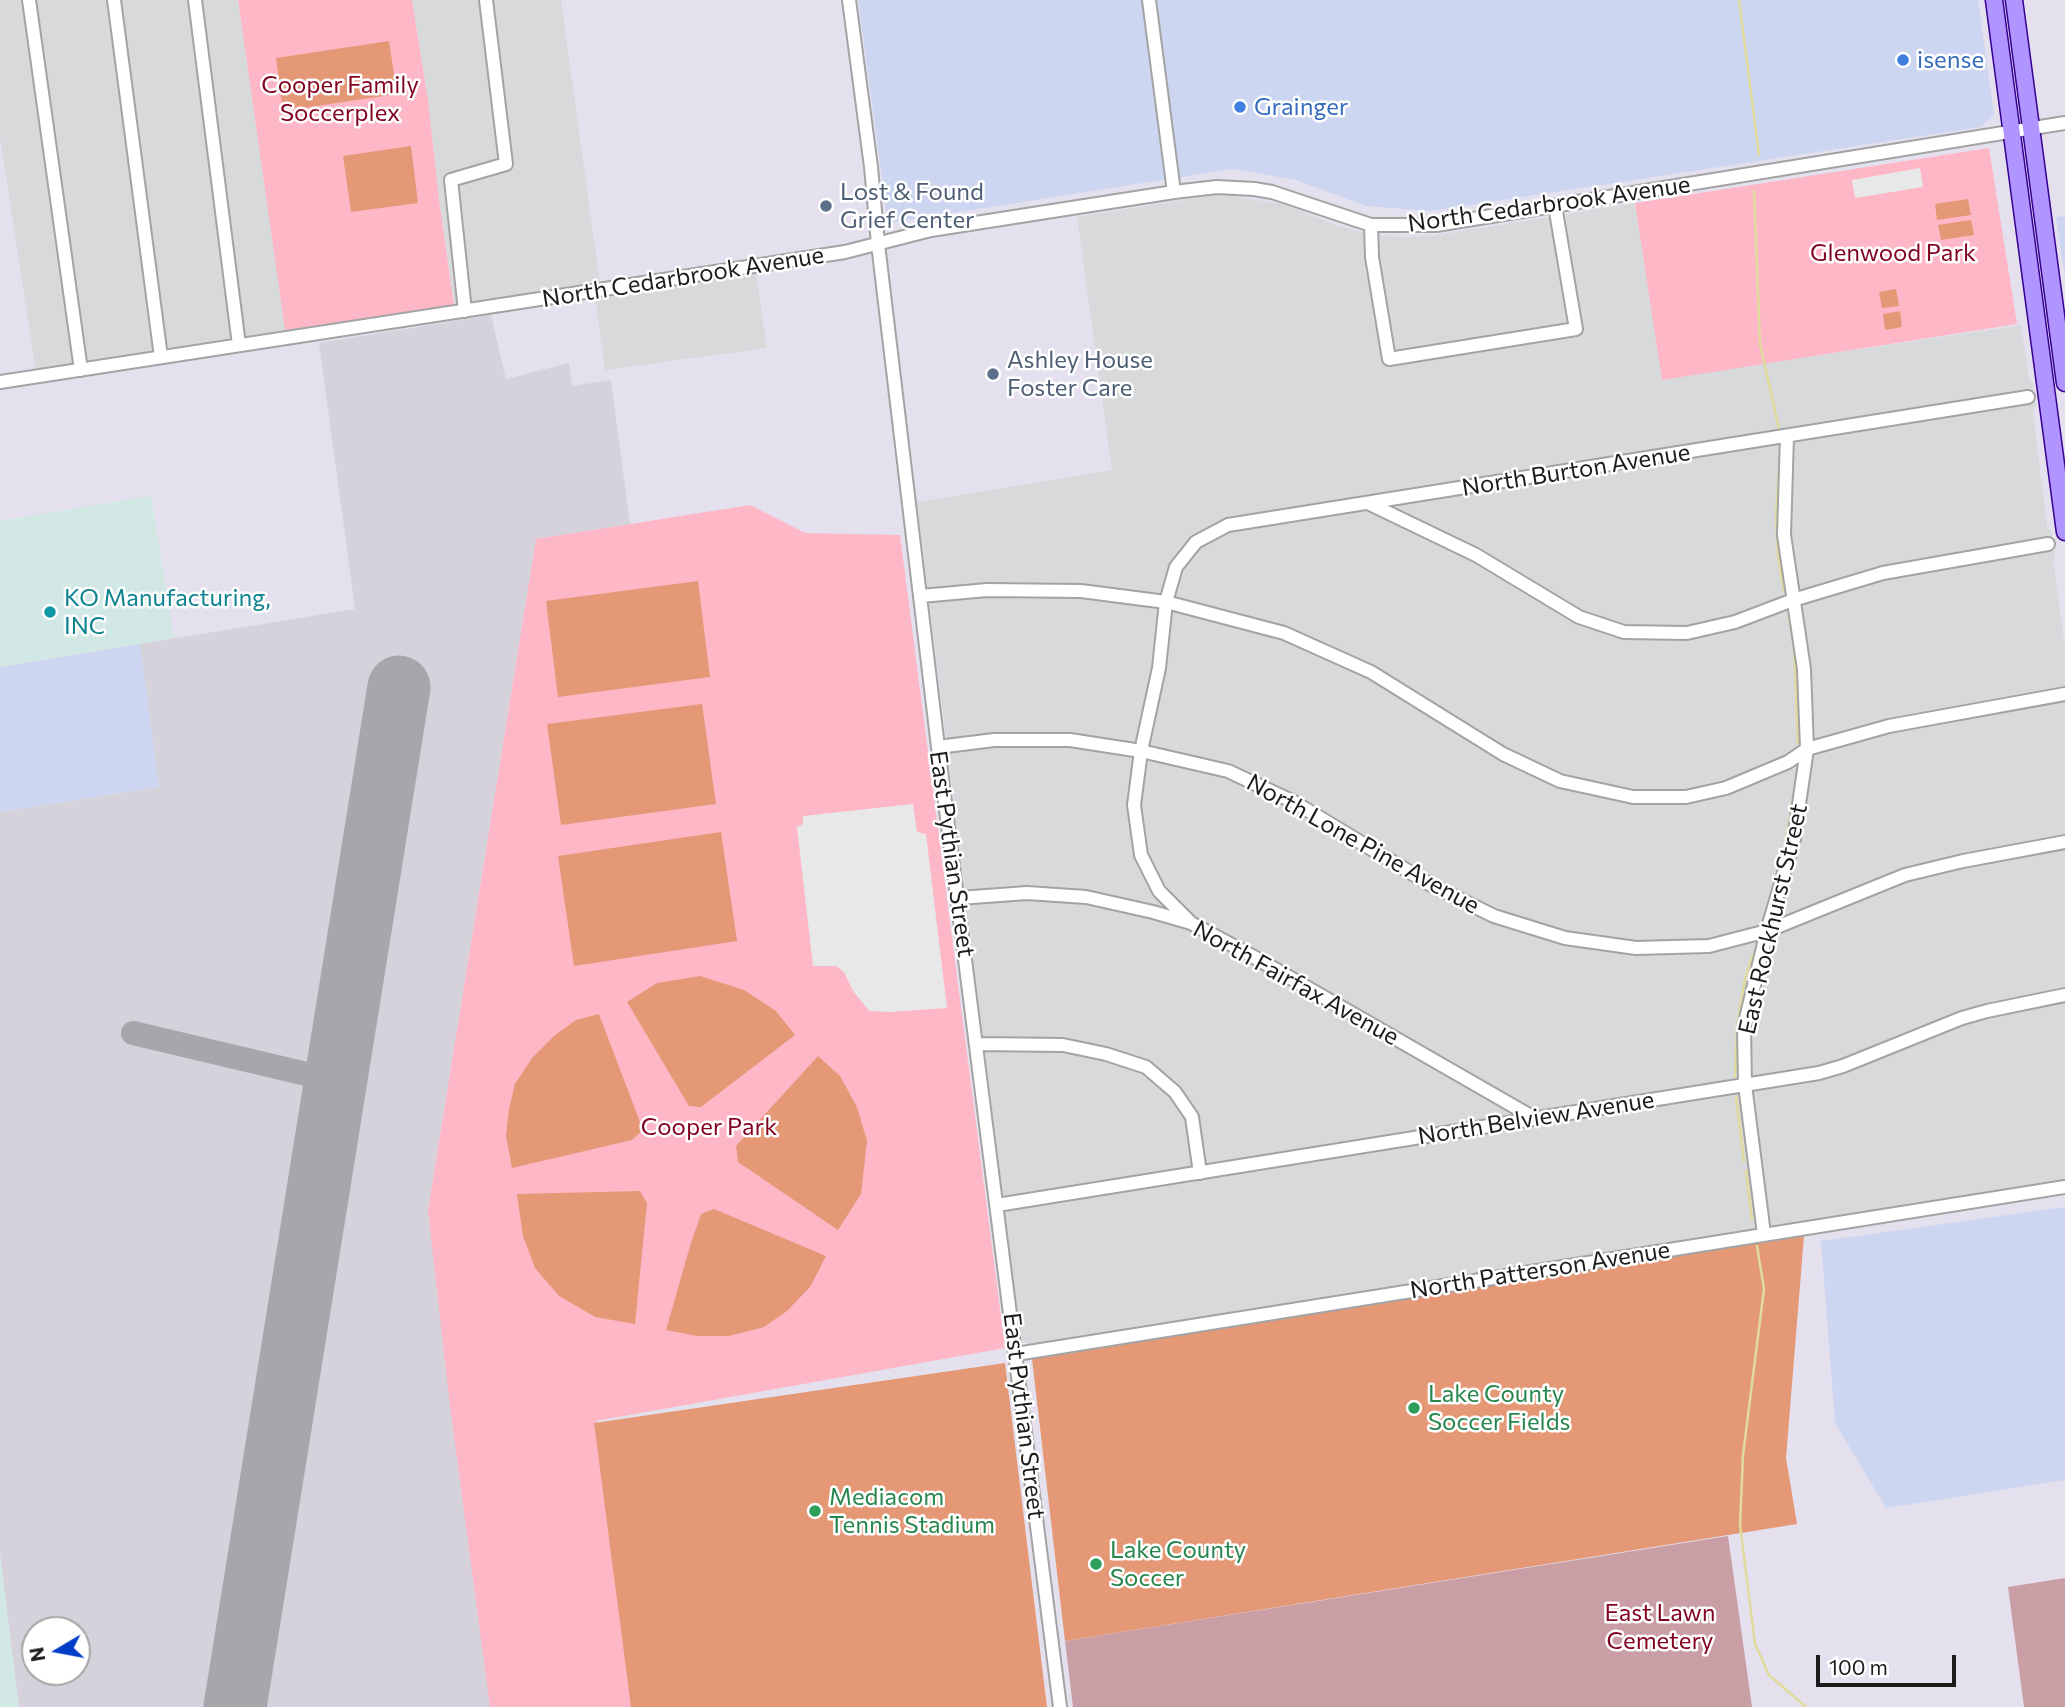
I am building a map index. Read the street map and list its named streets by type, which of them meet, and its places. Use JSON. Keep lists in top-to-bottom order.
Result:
{
  "streets": {
    "street": [
      "North Cedarbrook Avenue",
      "North Burton Avenue",
      "North Lone Pine Avenue",
      "East Pythian Street",
      "East Rockhurst Street",
      "North Fairfax Avenue",
      "North Belview Avenue",
      "North Patterson Avenue"
    ]
  },
  "crossings": [
    ["North Cedarbrook Avenue", "East Pythian Street"],
    ["North Burton Avenue", "North Lone Pine Avenue"],
    ["North Burton Avenue", "East Rockhurst Street"],
    ["North Burton Avenue", "North Fairfax Avenue"],
    ["North Lone Pine Avenue", "East Pythian Street"],
    ["North Lone Pine Avenue", "East Rockhurst Street"],
    ["East Pythian Street", "North Fairfax Avenue"],
    ["East Pythian Street", "North Belview Avenue"],
    ["East Pythian Street", "North Patterson Avenue"],
    ["East Rockhurst Street", "North Belview Avenue"],
    ["East Rockhurst Street", "North Patterson Avenue"],
    ["North Fairfax Avenue", "North Belview Avenue"]
  ],
  "parks": [
    "Cooper Family Soccerplex",
    "Glenwood Park",
    "Cooper Park",
    "East Lawn Cemetery"
  ],
  "places": [
    "isense",
    "Grainger",
    "Lost & Found Grief Center",
    "Ashley House Foster Care",
    "KO Manufacturing, INC",
    "Lake County Soccer Fields",
    "Mediacom Tennis Stadium",
    "Lake County Soccer"
  ],
  "scale_bar": "100 m",
  "north": "left"
}
